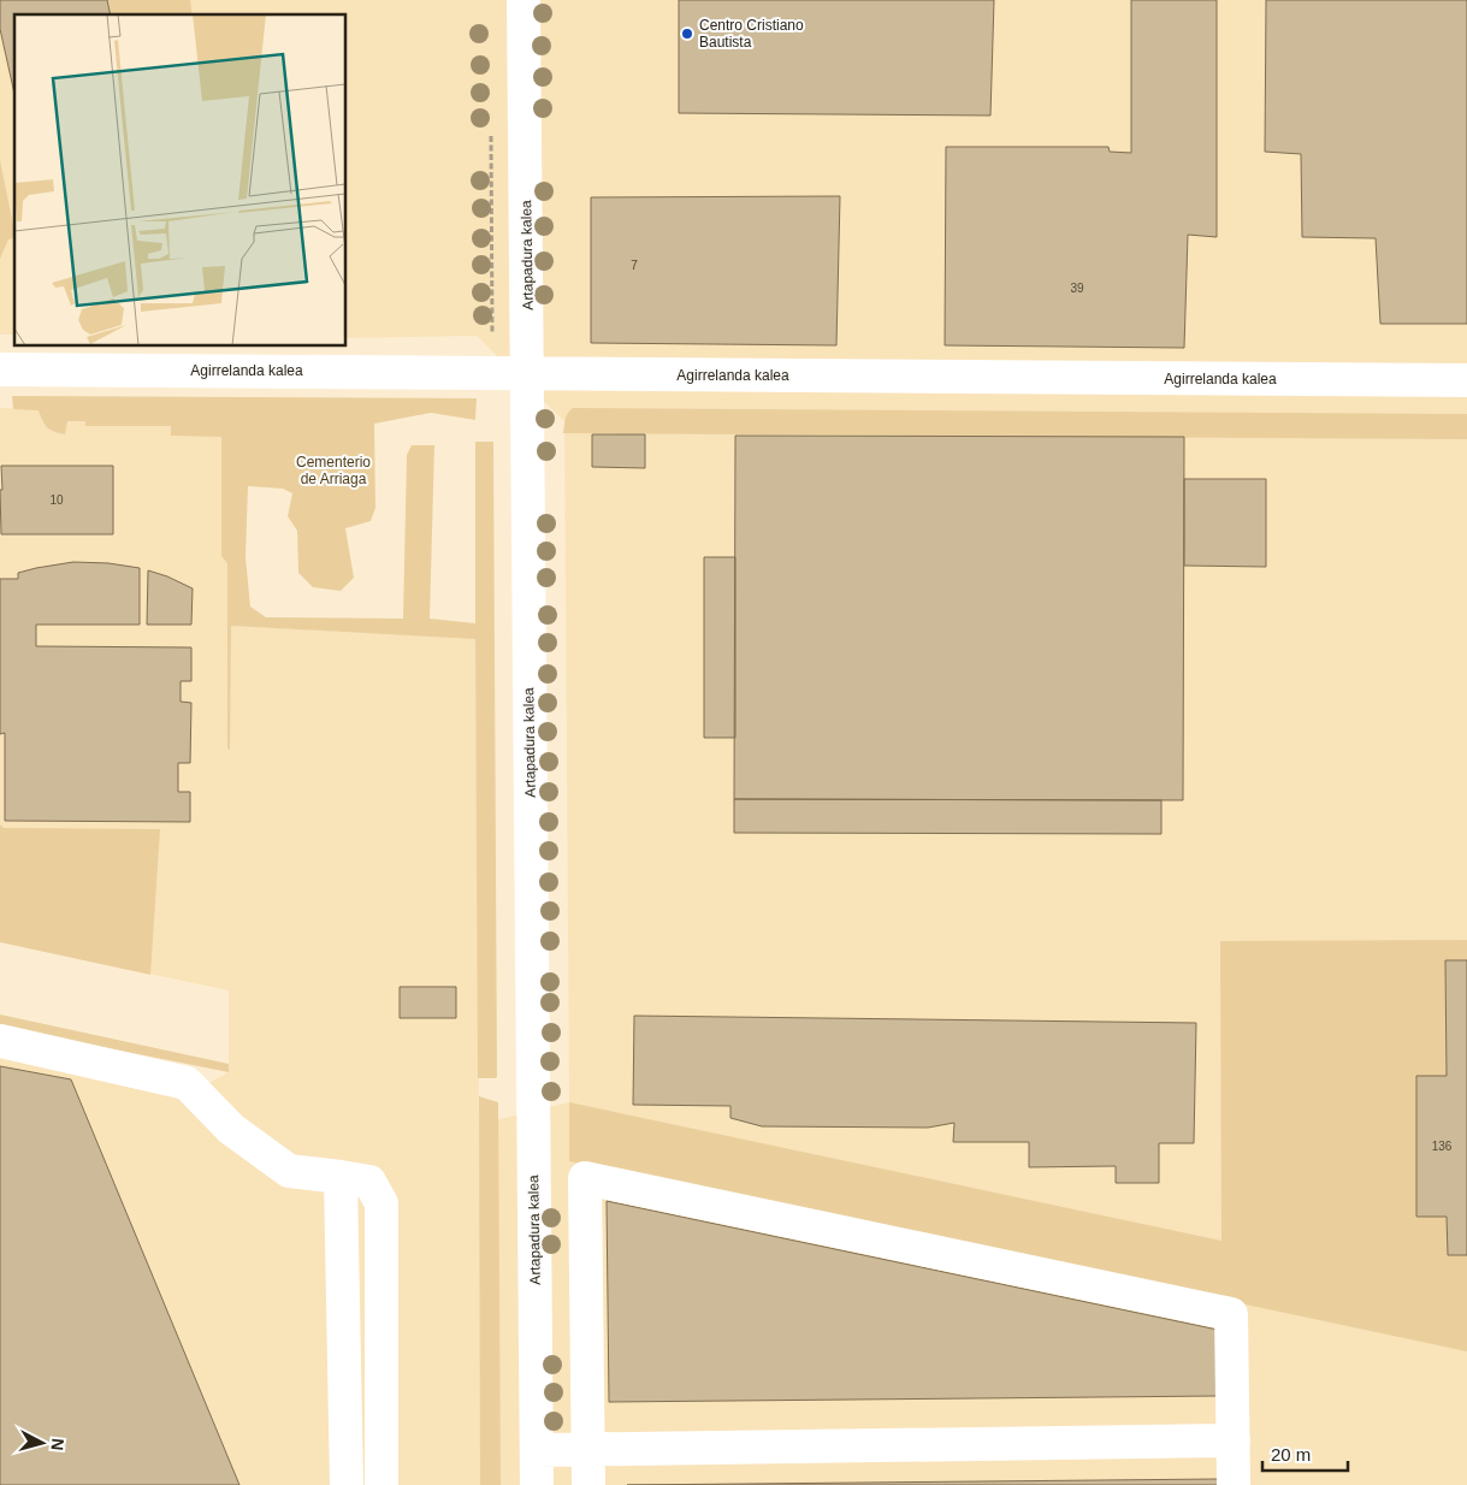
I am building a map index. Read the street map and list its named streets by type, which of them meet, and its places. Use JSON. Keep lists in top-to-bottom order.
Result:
{
  "streets": {
    "street": ["Artapadura kalea", "Agirrelanda kalea"]
  },
  "crossings": [
    ["Artapadura kalea", "Agirrelanda kalea"]
  ],
  "parks": ["Cementerio de Arriaga"],
  "places": ["Centro Cristiano Bautista"],
  "house_numbers": [
    "7",
    "39",
    "10",
    "136"
  ],
  "scale_bar": "20 m",
  "north": "right"
}
